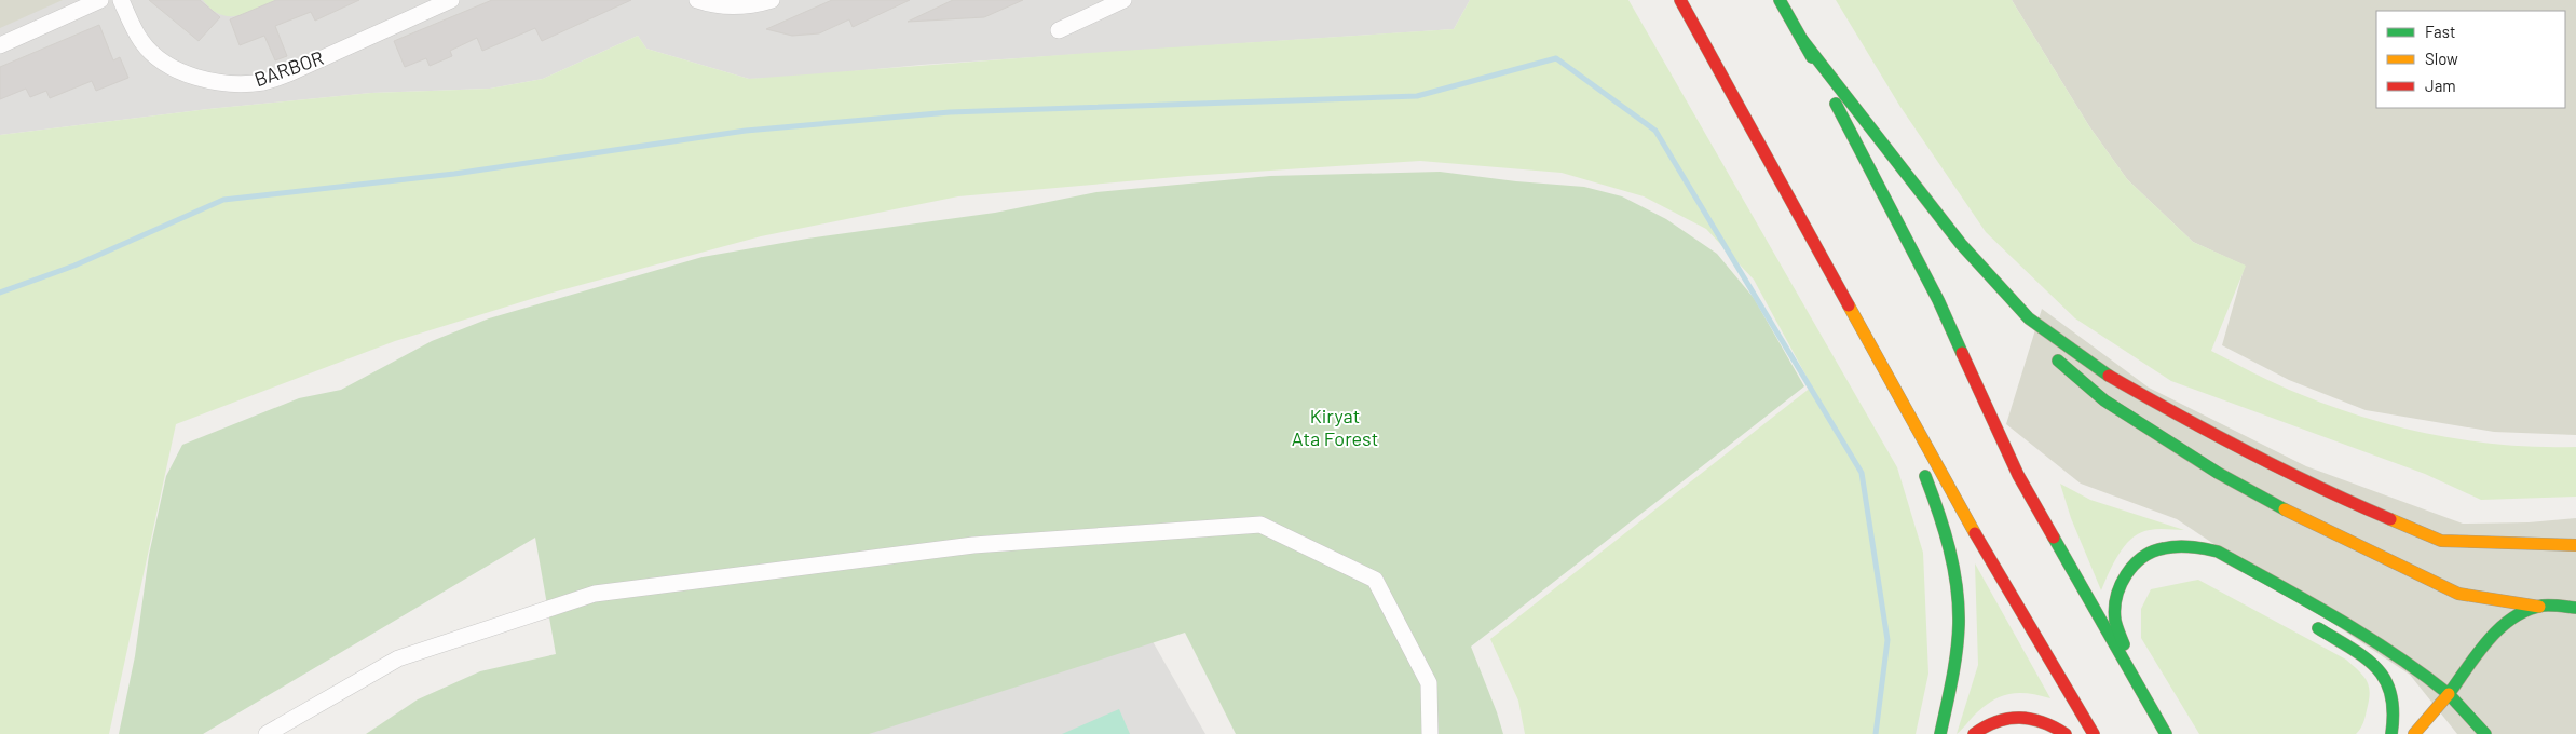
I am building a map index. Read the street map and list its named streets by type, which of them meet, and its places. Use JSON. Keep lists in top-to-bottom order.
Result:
{
  "streets": {
    "street": ["BARBOR"]
  },
  "parks": ["Kiryat Ata Forest"],
  "legend": ["Fast", "Slow", "Jam"]
}
